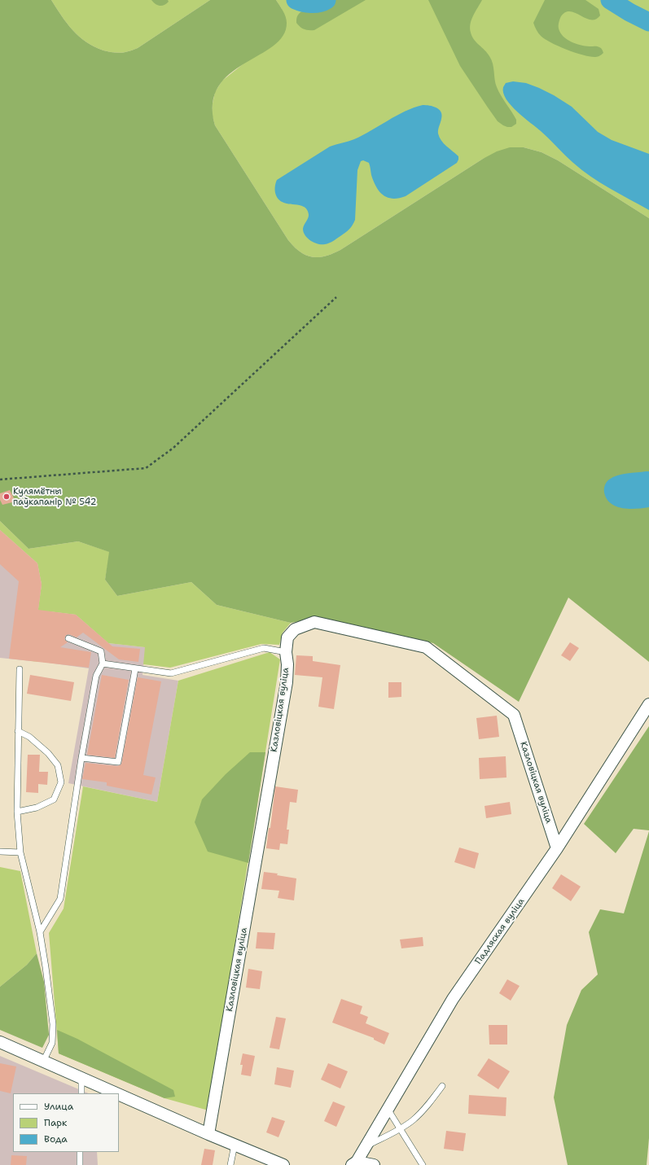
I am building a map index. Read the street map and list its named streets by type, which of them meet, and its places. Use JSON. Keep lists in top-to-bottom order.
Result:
{
  "streets": {
    "street": ["Казловіцкая вуліца", "Падляская вуліца"]
  },
  "crossings": [
    ["Казловіцкая вуліца", "Падляская вуліца"]
  ],
  "places": ["Кулямётны паўкапанір № 542"],
  "legend": ["Улица", "Парк", "Вода"]
}
